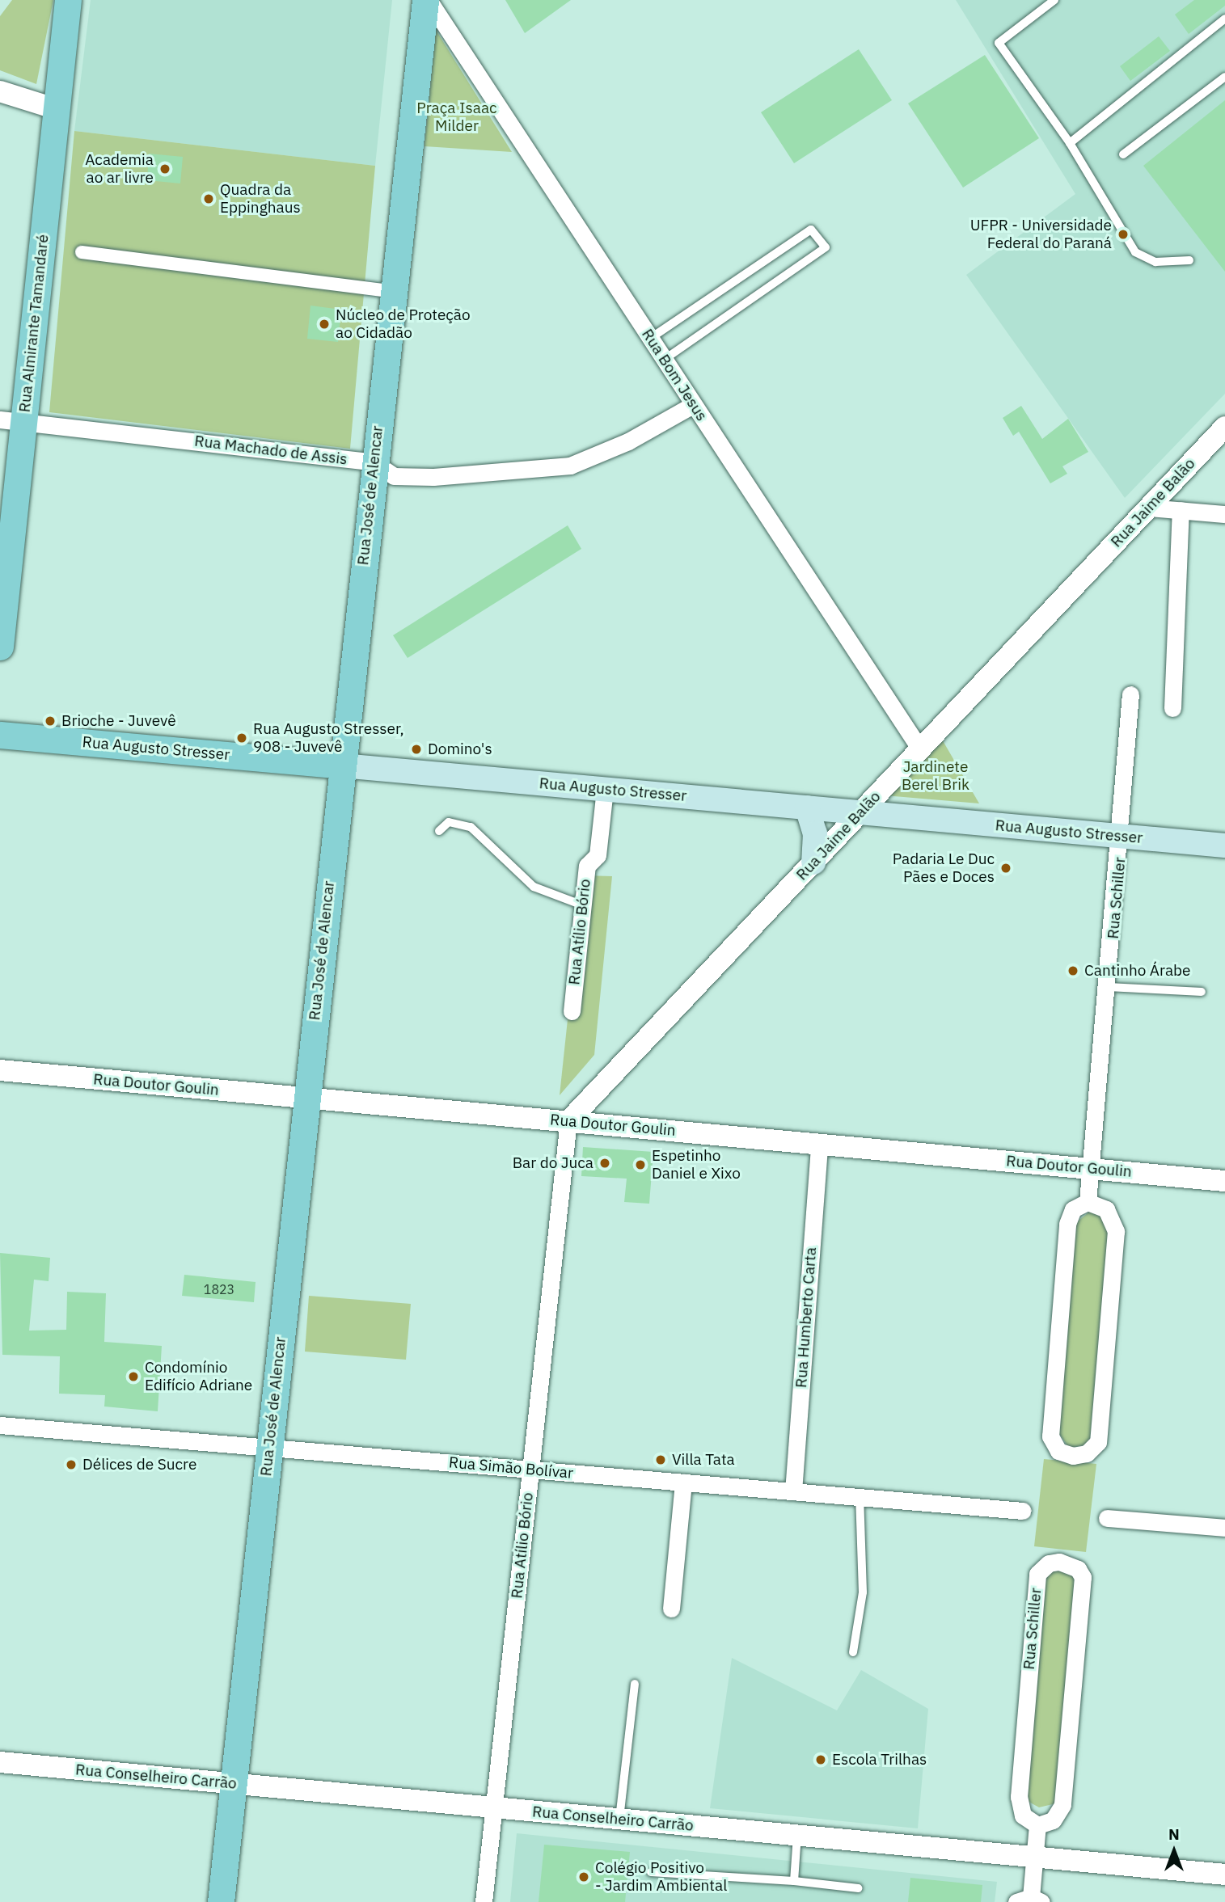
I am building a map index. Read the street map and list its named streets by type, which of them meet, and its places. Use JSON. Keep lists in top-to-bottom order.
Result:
{
  "streets": {
    "main road": ["Rua Almirante Tamandaré", "Rua José de Alencar", "Rua Augusto Stresser"],
    "street": [
      "Rua Bom Jesus",
      "Rua Machado de Assis",
      "Rua Jaime Balão",
      "Rua Schiller",
      "Rua Atílio Bório",
      "Rua Doutor Goulin",
      "Rua Humberto Carta",
      "Rua Simão Bolívar",
      "Rua Conselheiro Carrão"
    ]
  },
  "crossings": [
    ["Rua Almirante Tamandaré", "Rua Machado de Assis"],
    ["Rua Bom Jesus", "Rua Machado de Assis"],
    ["Rua Bom Jesus", "Rua José de Alencar"],
    ["Rua Bom Jesus", "Rua Jaime Balão"],
    ["Rua Machado de Assis", "Rua José de Alencar"],
    ["Rua José de Alencar", "Rua Augusto Stresser"],
    ["Rua José de Alencar", "Rua Doutor Goulin"],
    ["Rua José de Alencar", "Rua Simão Bolívar"],
    ["Rua José de Alencar", "Rua Conselheiro Carrão"],
    ["Rua Jaime Balão", "Rua Augusto Stresser"],
    ["Rua Jaime Balão", "Rua Atílio Bório"],
    ["Rua Jaime Balão", "Rua Doutor Goulin"],
    ["Rua Augusto Stresser", "Rua Schiller"],
    ["Rua Augusto Stresser", "Rua Atílio Bório"],
    ["Rua Schiller", "Rua Doutor Goulin"],
    ["Rua Atílio Bório", "Rua Doutor Goulin"],
    ["Rua Atílio Bório", "Rua Simão Bolívar"],
    ["Rua Atílio Bório", "Rua Conselheiro Carrão"],
    ["Rua Doutor Goulin", "Rua Humberto Carta"],
    ["Rua Humberto Carta", "Rua Simão Bolívar"]
  ],
  "parks": ["Praça Isaac Milder", "Jardinete Berel Brik"],
  "places": [
    "Academia ao ar livre",
    "Quadra da Eppinghaus",
    "UFPR - Universidade Federal do Paraná",
    "Núcleo de Proteção ao Cidadão",
    "Brioche - Juvevê",
    "Rua Augusto Stresser, 908 - Juvevê",
    "Domino's",
    "Padaria Le Duc Pães e Doces",
    "Cantinho Árabe",
    "Bar do Juca",
    "Espetinho Daniel e Xixo",
    "Condomínio Edifício Adriane",
    "Villa Tata",
    "Délices de Sucre",
    "Escola Trilhas",
    "Colégio Positivo - Jardim Ambiental"
  ],
  "house_numbers": ["1823"],
  "north": "top"
}
